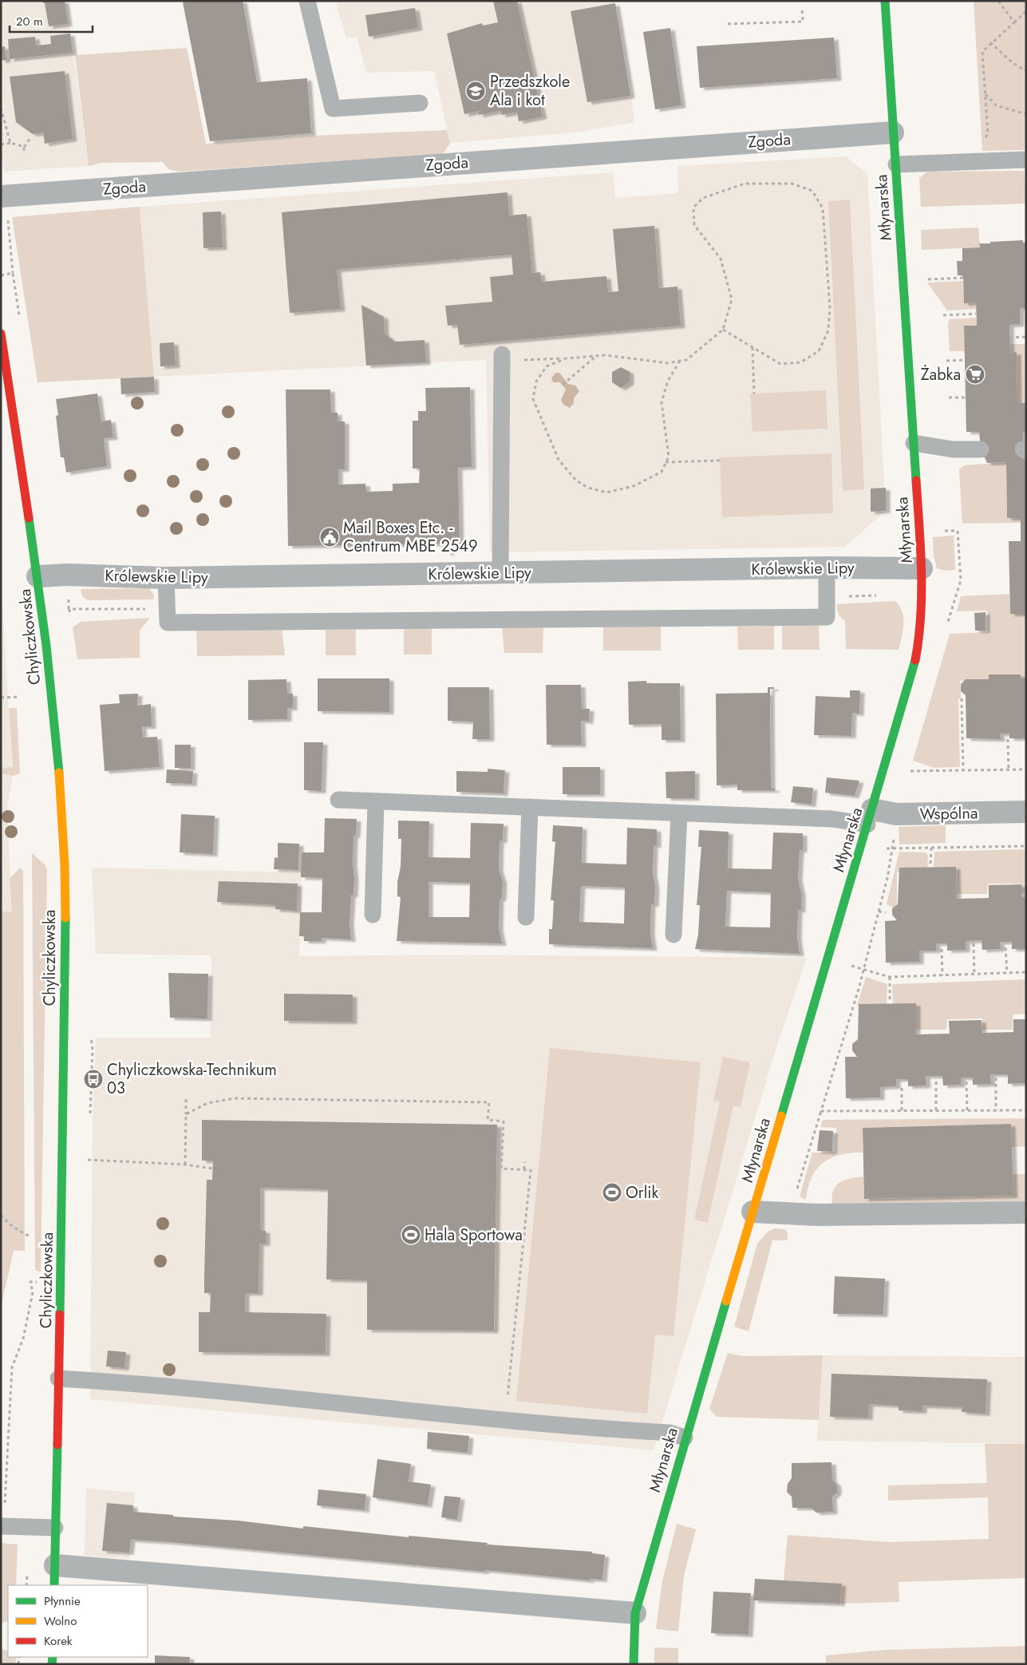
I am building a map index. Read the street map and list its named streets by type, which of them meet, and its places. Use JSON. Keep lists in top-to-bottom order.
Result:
{
  "streets": {
    "street": [
      "Zgoda",
      "Młynarska",
      "Królewskie Lipy",
      "Chyliczkowska",
      "Wspólna"
    ]
  },
  "crossings": [
    ["Zgoda", "Młynarska"],
    ["Młynarska", "Królewskie Lipy"],
    ["Młynarska", "Wspólna"],
    ["Królewskie Lipy", "Chyliczkowska"]
  ],
  "places": {
    "school or university": ["Przedszkole Ala i kot"],
    "supermarket": ["Żabka"],
    "public building": ["Mail Boxes Etc. - Centrum MBE 2549"],
    "bus stop": ["Chyliczkowska-Technikum 03"],
    "sports": ["Orlik", "Hala Sportowa"]
  },
  "legend": ["Płynnie", "Wolno", "Korek"],
  "scale_bar": "20 m"
}
